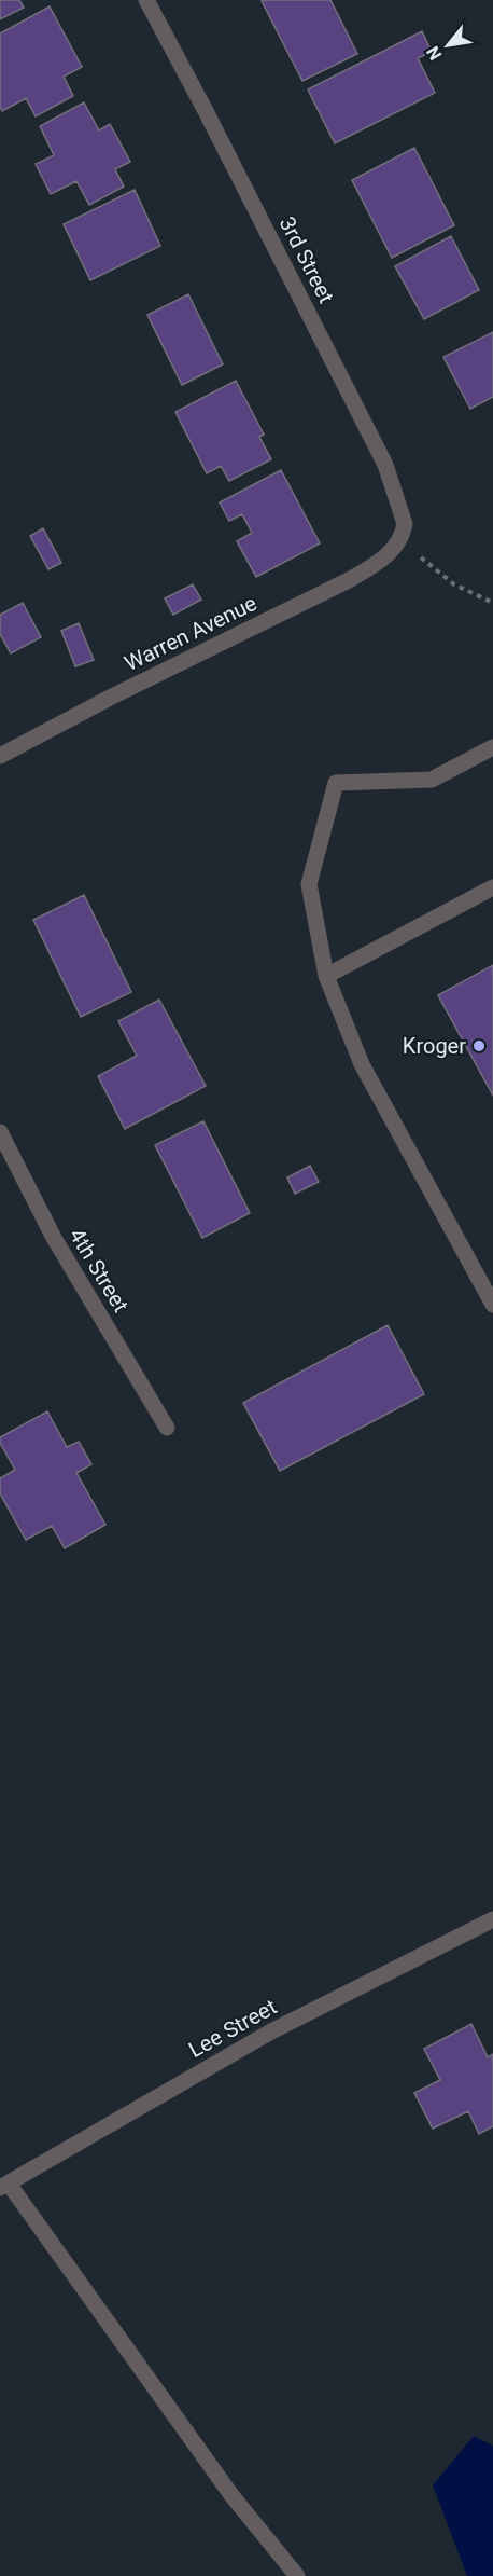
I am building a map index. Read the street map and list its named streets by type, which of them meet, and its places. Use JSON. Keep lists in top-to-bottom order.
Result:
{
  "streets": {
    "street": [
      "3rd Street",
      "Warren Avenue",
      "4th Street",
      "Lee Street"
    ]
  },
  "crossings": [
    ["3rd Street", "Warren Avenue"]
  ],
  "places": ["Kroger"],
  "north": "bottom left"
}
